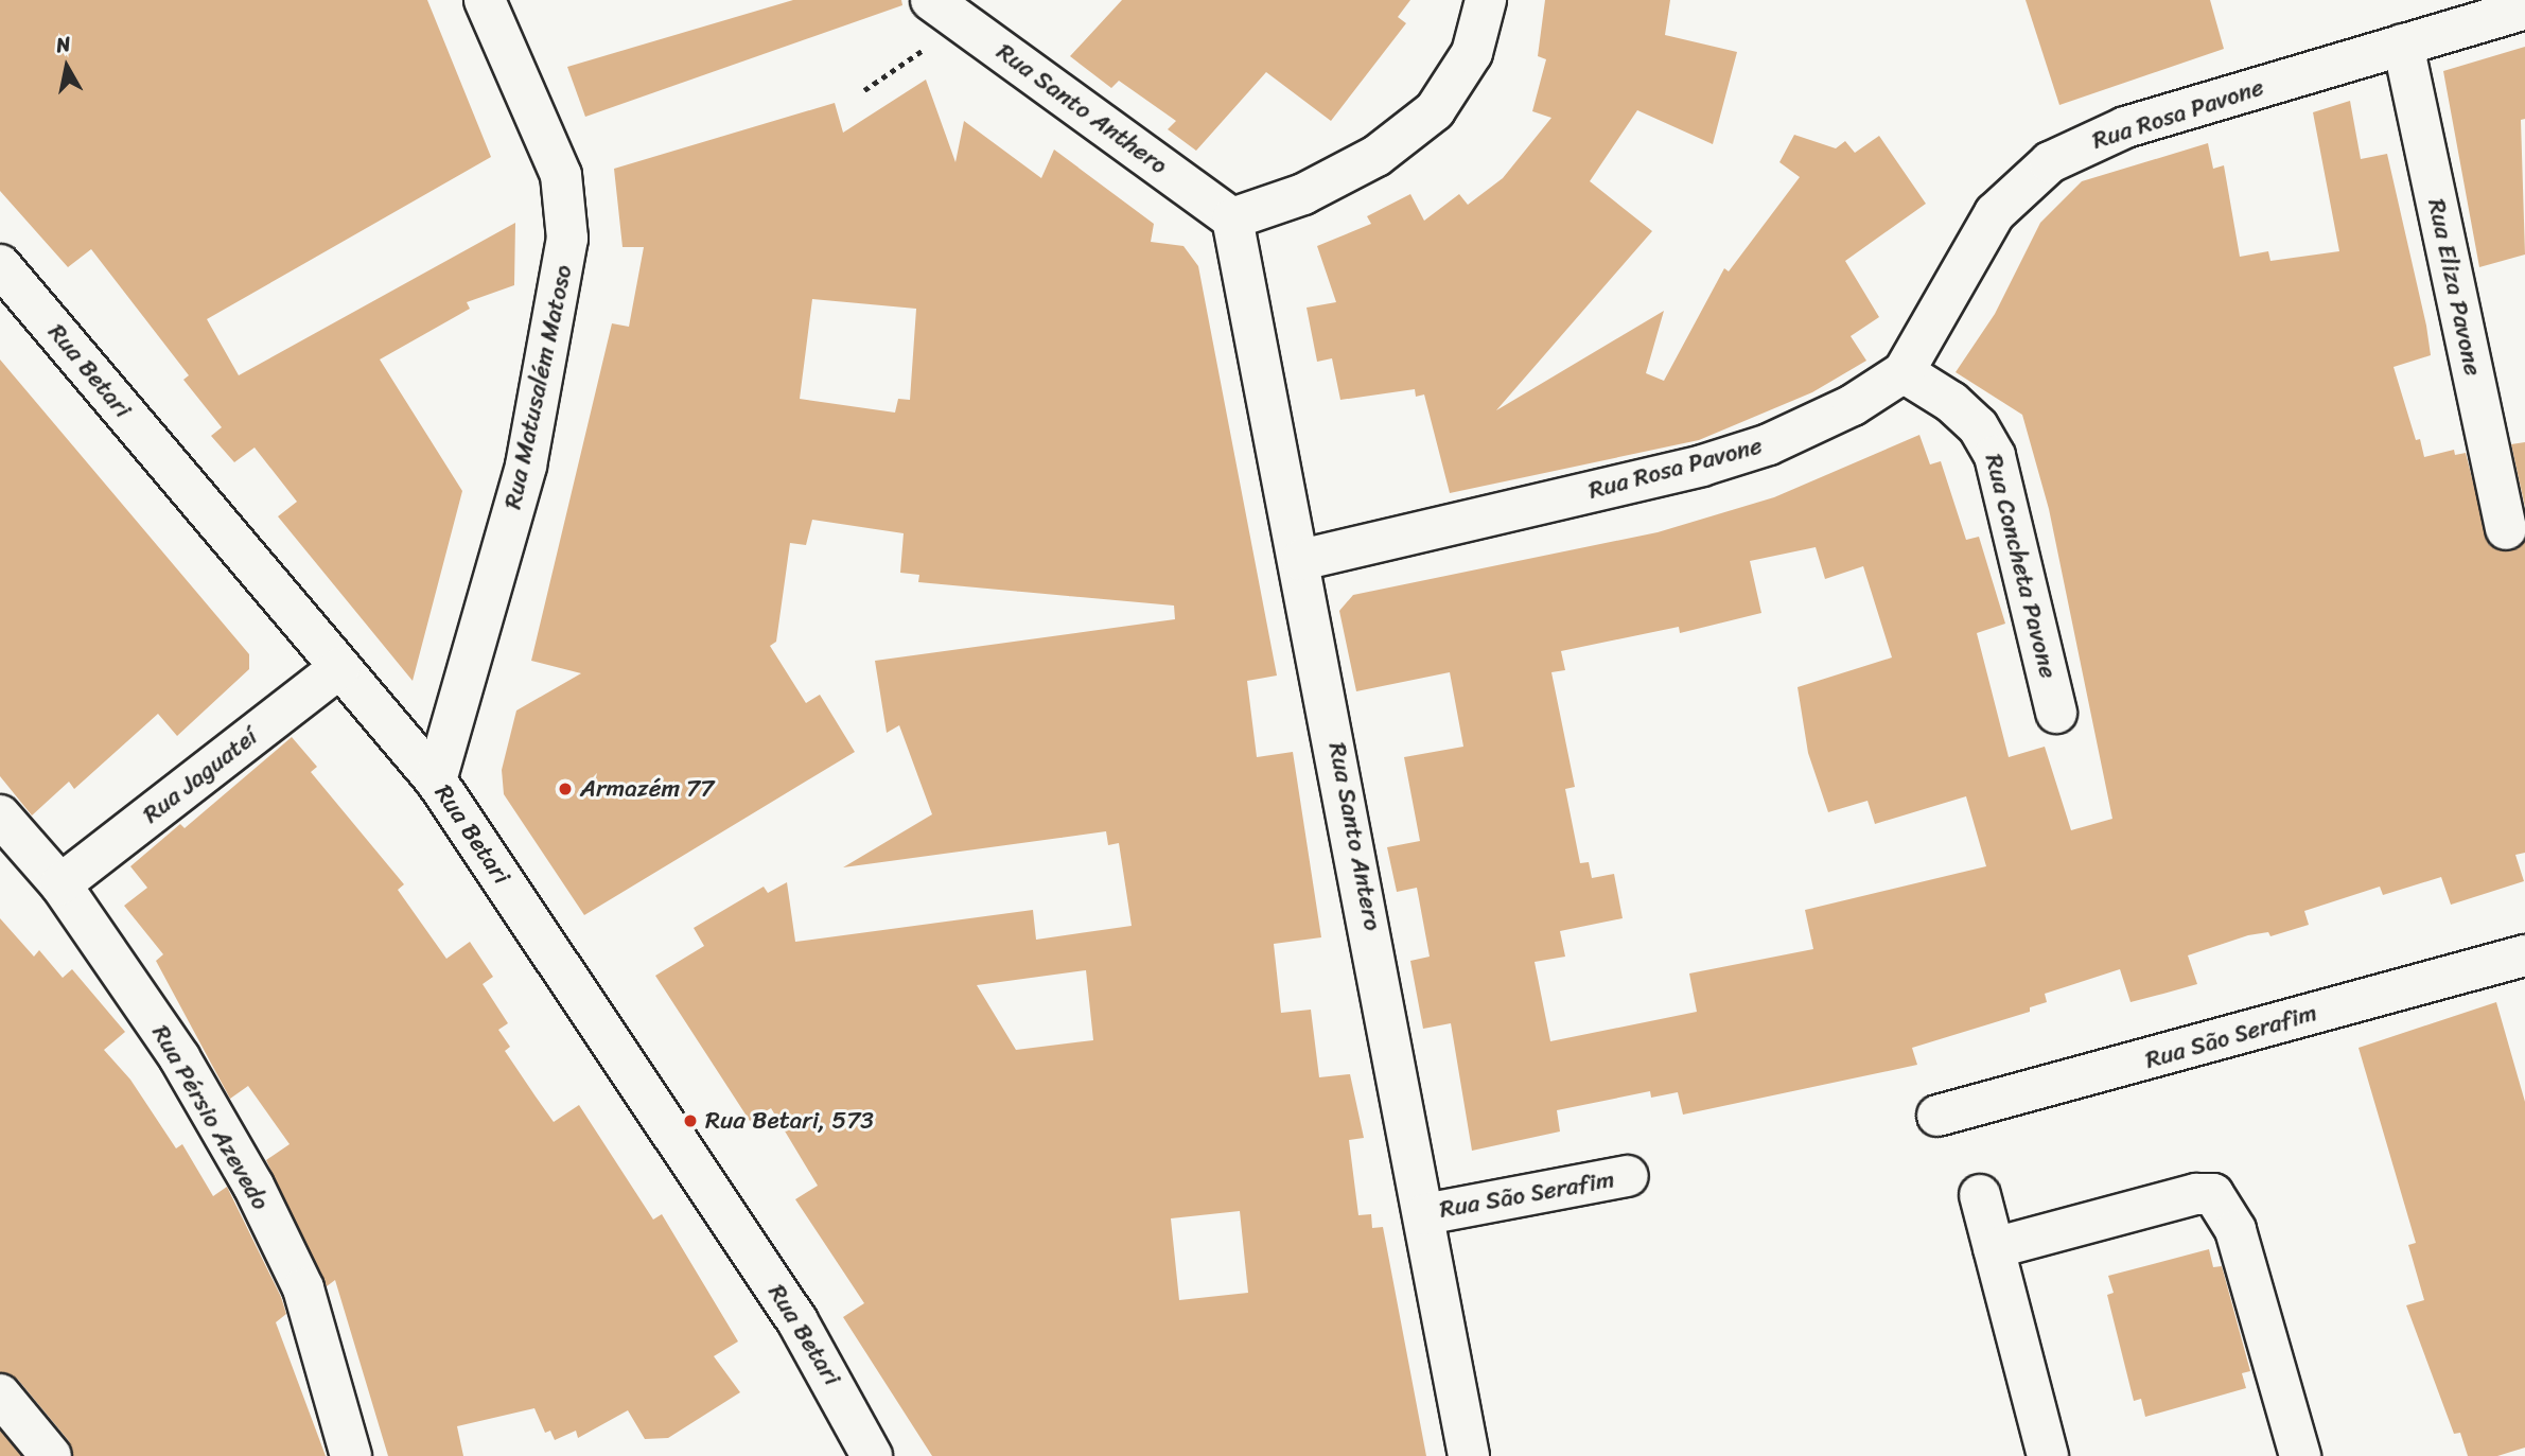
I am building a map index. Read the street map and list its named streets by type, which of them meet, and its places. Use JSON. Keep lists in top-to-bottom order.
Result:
{
  "streets": {
    "street": [
      "Rua Santo Anthero",
      "Rua Rosa Pavone",
      "Rua Eliza Pavone",
      "Rua Betari",
      "Rua Matusalém Matoso",
      "Rua Concheta Pavone",
      "Rua Jaguateí",
      "Rua Santo Antero",
      "Rua São Serafim",
      "Rua Pérsio Azevedo"
    ]
  },
  "crossings": [
    ["Rua Santo Anthero", "Rua Santo Antero"],
    ["Rua Rosa Pavone", "Rua Eliza Pavone"],
    ["Rua Rosa Pavone", "Rua Concheta Pavone"],
    ["Rua Rosa Pavone", "Rua Santo Antero"],
    ["Rua Betari", "Rua Matusalém Matoso"],
    ["Rua Betari", "Rua Jaguateí"],
    ["Rua Jaguateí", "Rua Pérsio Azevedo"],
    ["Rua Santo Antero", "Rua São Serafim"]
  ],
  "places": ["Armazém 77", "Rua Betari, 573"],
  "north": "top"
}
